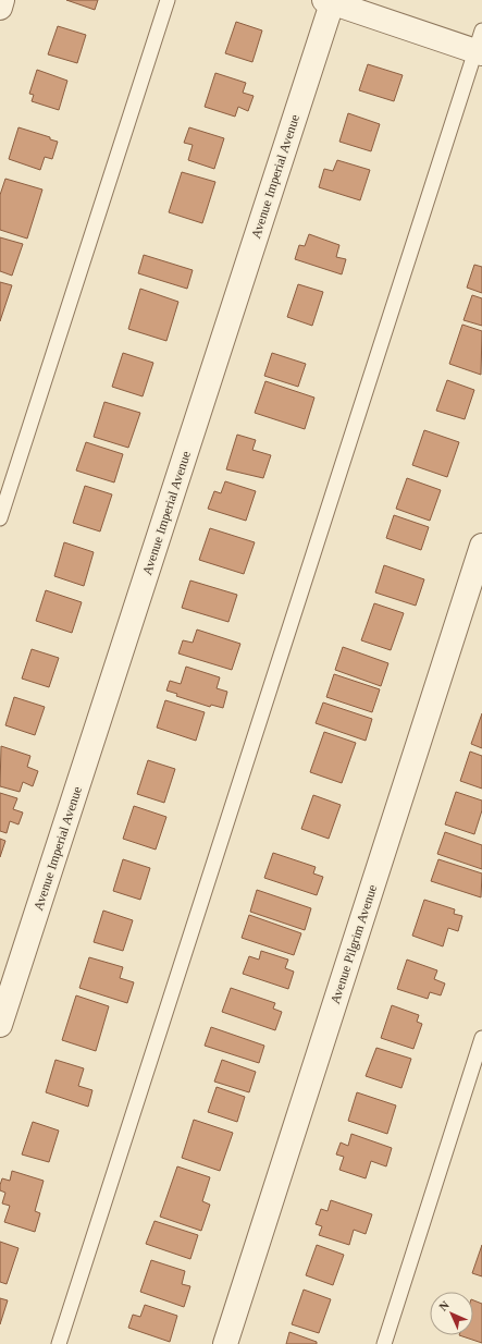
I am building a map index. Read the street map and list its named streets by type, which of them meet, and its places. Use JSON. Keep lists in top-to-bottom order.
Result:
{
  "streets": {
    "street": ["Avenue Imperial Avenue", "Avenue Pilgrim Avenue"]
  },
  "north": "top left"
}
